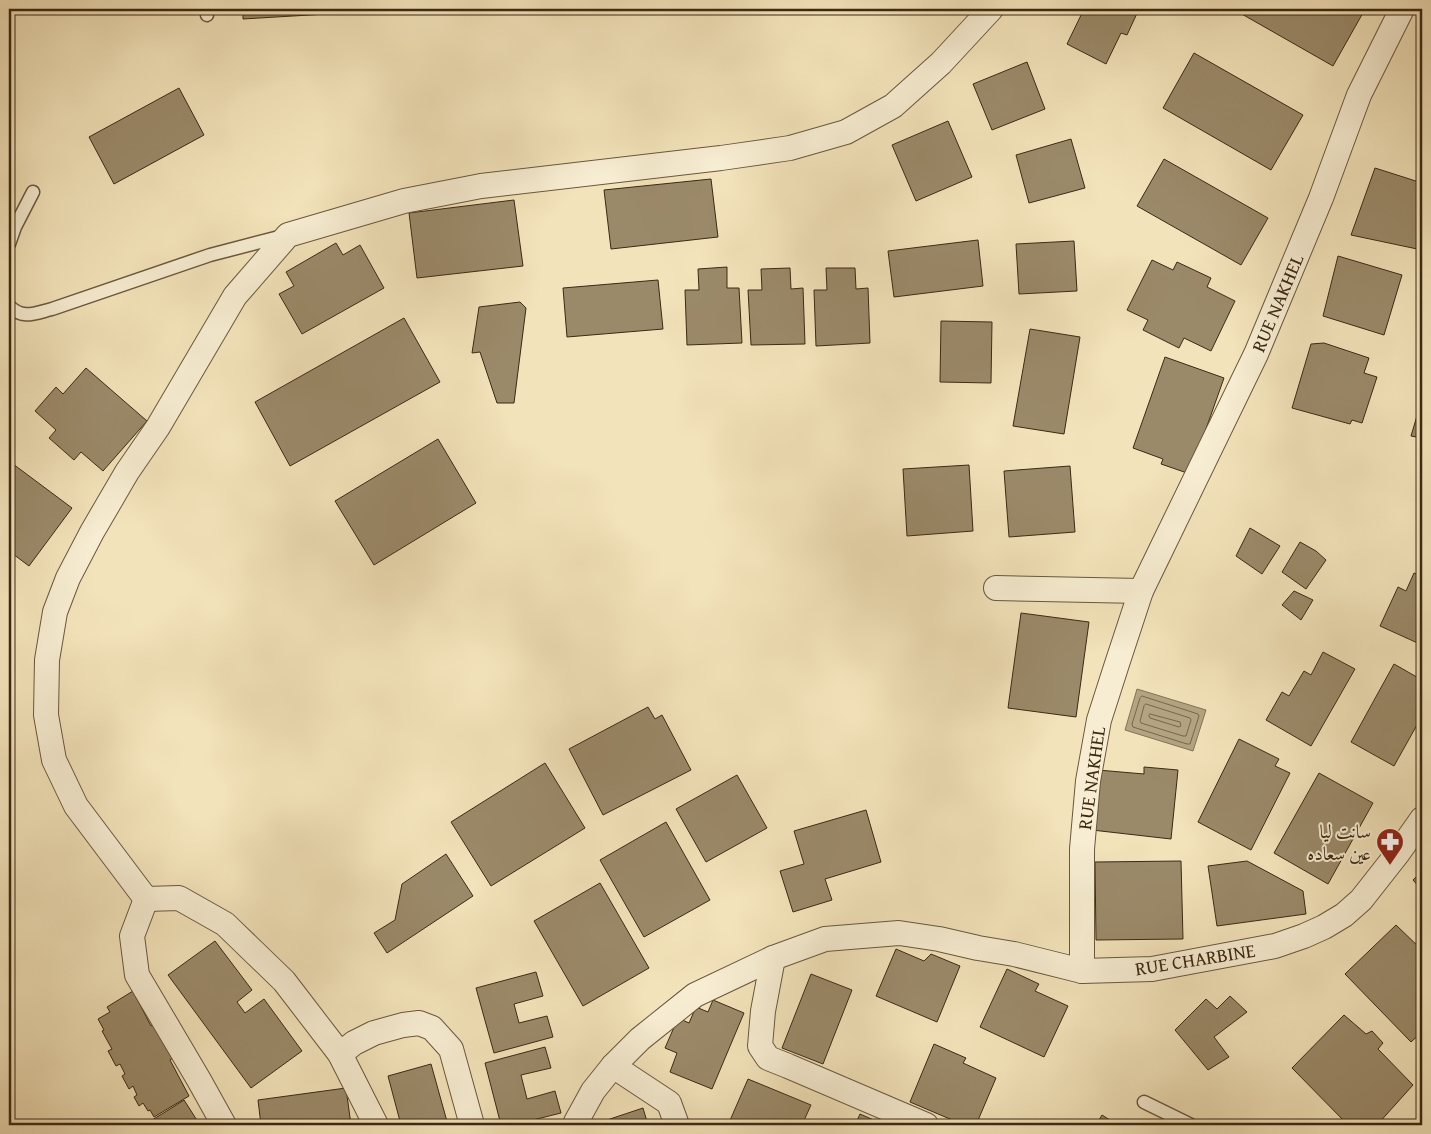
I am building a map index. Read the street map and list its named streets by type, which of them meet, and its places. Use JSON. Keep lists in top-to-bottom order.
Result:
{
  "streets": {
    "street": ["RUE NAKHEL", "RUE CHARBINE"]
  },
  "crossings": [
    ["RUE NAKHEL", "RUE CHARBINE"]
  ],
  "places": {
    "pharmacy": ["سانت ليا عين سعاده"]
  }
}
